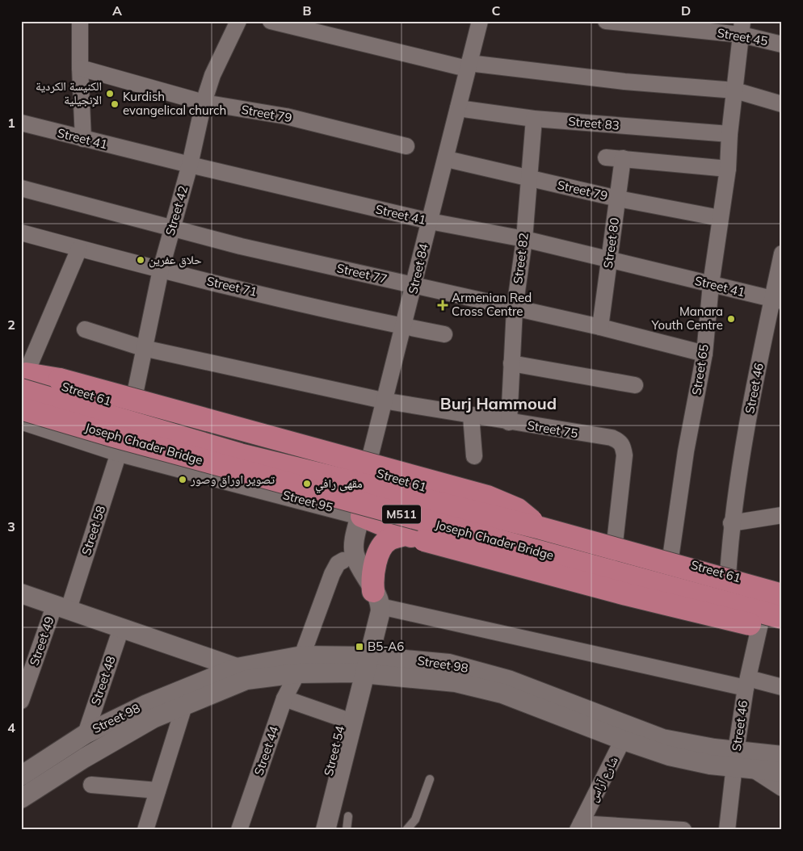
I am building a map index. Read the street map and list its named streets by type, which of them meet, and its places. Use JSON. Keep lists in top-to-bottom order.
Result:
{
  "streets": {
    "highway": ["Joseph Chader Bridge", "M511"],
    "street": [
      "Street 45",
      "Street 79",
      "Street 83",
      "Street 41",
      "Street 42",
      "Street 80",
      "Street 82",
      "Street 84",
      "Street 77",
      "Street 71",
      "Street 65",
      "Street 46",
      "Street 61",
      "Street 75",
      "Street 95",
      "Street 58",
      "Street 49",
      "Street 98",
      "Street 48",
      "Street 44",
      "Street 54",
      "شارع آراس"
    ]
  },
  "crossings": [
    ["Street 45", "Street 65"],
    ["Street 79", "Street 42"],
    ["Street 79", "Street 80"],
    ["Street 79", "Street 82"],
    ["Street 79", "Street 84"],
    ["Street 79", "Street 65"],
    ["Street 83", "Street 82"],
    ["Street 83", "Street 84"],
    ["Street 83", "Street 65"],
    ["Street 41", "Street 42"],
    ["Street 41", "Street 80"],
    ["Street 41", "Street 82"],
    ["Street 41", "Street 84"],
    ["Street 41", "Street 65"],
    ["Street 41", "Street 46"],
    ["Street 42", "Street 77"],
    ["Street 42", "Street 71"],
    ["Street 42", "Street 61"],
    ["Street 42", "Street 95"],
    ["Street 42", "Street 58"],
    ["Street 80", "Street 77"],
    ["Street 82", "Street 77"],
    ["Street 82", "Street 75"],
    ["Street 84", "Street 77"],
    ["Street 84", "Street 71"],
    ["Street 84", "Street 61"],
    ["Street 84", "Street 75"],
    ["Street 77", "Street 65"],
    ["Street 65", "Street 61"],
    ["Street 65", "Street 95"],
    ["Street 46", "Street 95"],
    ["Street 46", "Street 98"],
    ["Street 61", "Street 75"],
    ["Street 61", "Joseph Chader Bridge"],
    ["Street 95", "Street 58"],
    ["Street 58", "Street 49"],
    ["Street 98", "Street 48"],
    ["Street 98", "Street 44"],
    ["Street 98", "Street 54"],
    ["Street 98", "شارع آراس"]
  ],
  "districts": ["Burj Hammoud"],
  "places": {
    "other": [
      "الكنيسة الكردية الإنجيلية",
      "Kurdish evangelical church",
      "حلاق عفرين",
      "Manara Youth Centre",
      "تصوير اوراق وصور",
      "مقهى رافي"
    ],
    "health": ["Armenian Red Cross Centre"],
    "transit": ["B5-A6"]
  },
  "grid": {
    "columns": [
      "A",
      "B",
      "C",
      "D"
    ],
    "rows": [
      "1",
      "2",
      "3",
      "4"
    ]
  }
}
